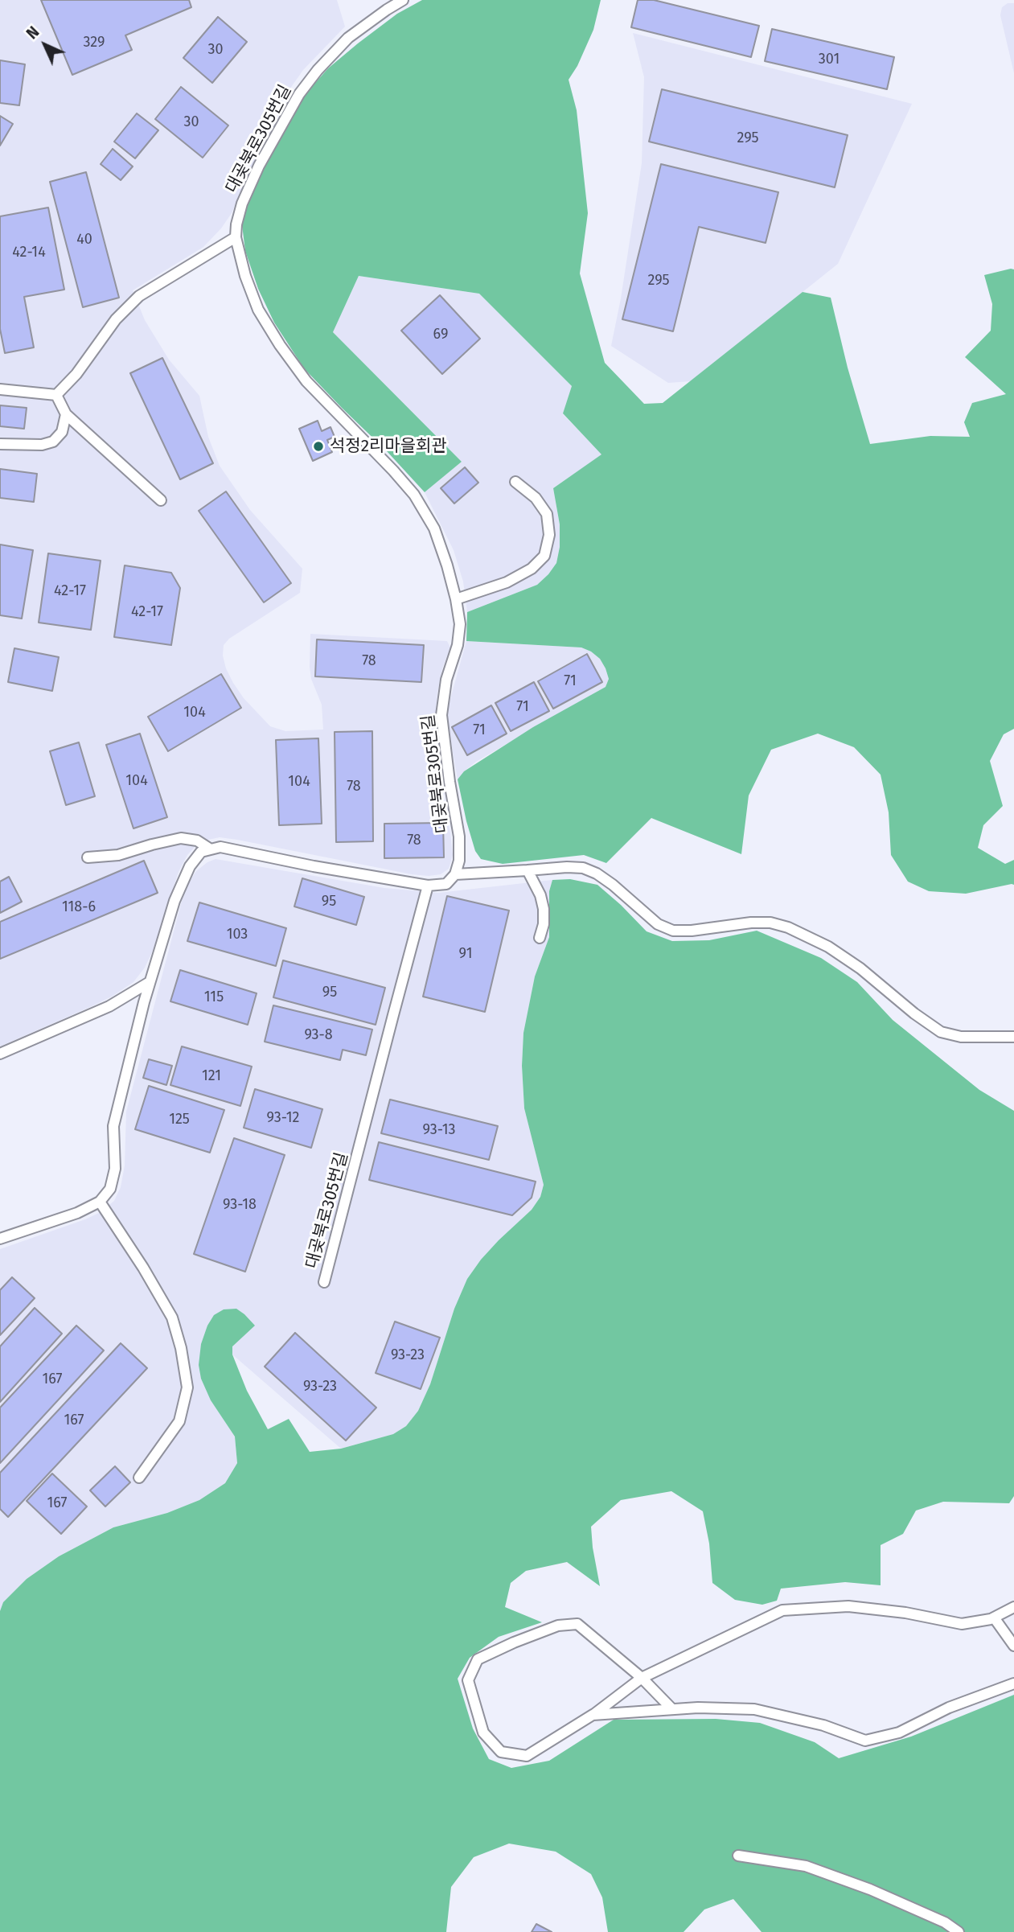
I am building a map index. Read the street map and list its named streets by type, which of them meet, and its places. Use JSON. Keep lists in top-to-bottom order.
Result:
{
  "streets": {
    "lane": ["대곶북로305번길"]
  },
  "places": ["석정2리마을회관"],
  "house_numbers": [
    "329",
    "30",
    "301",
    "30",
    "295",
    "40",
    "42-14",
    "295",
    "69",
    "42-17",
    "42-17",
    "78",
    "71",
    "71",
    "104",
    "71",
    "104",
    "104",
    "78",
    "78",
    "95",
    "118-6",
    "103",
    "91",
    "95",
    "115",
    "93-8",
    "121",
    "93-12",
    "125",
    "93-13",
    "93-18",
    "93-23",
    "167",
    "93-23",
    "167",
    "167"
  ],
  "north": "top left"
}
